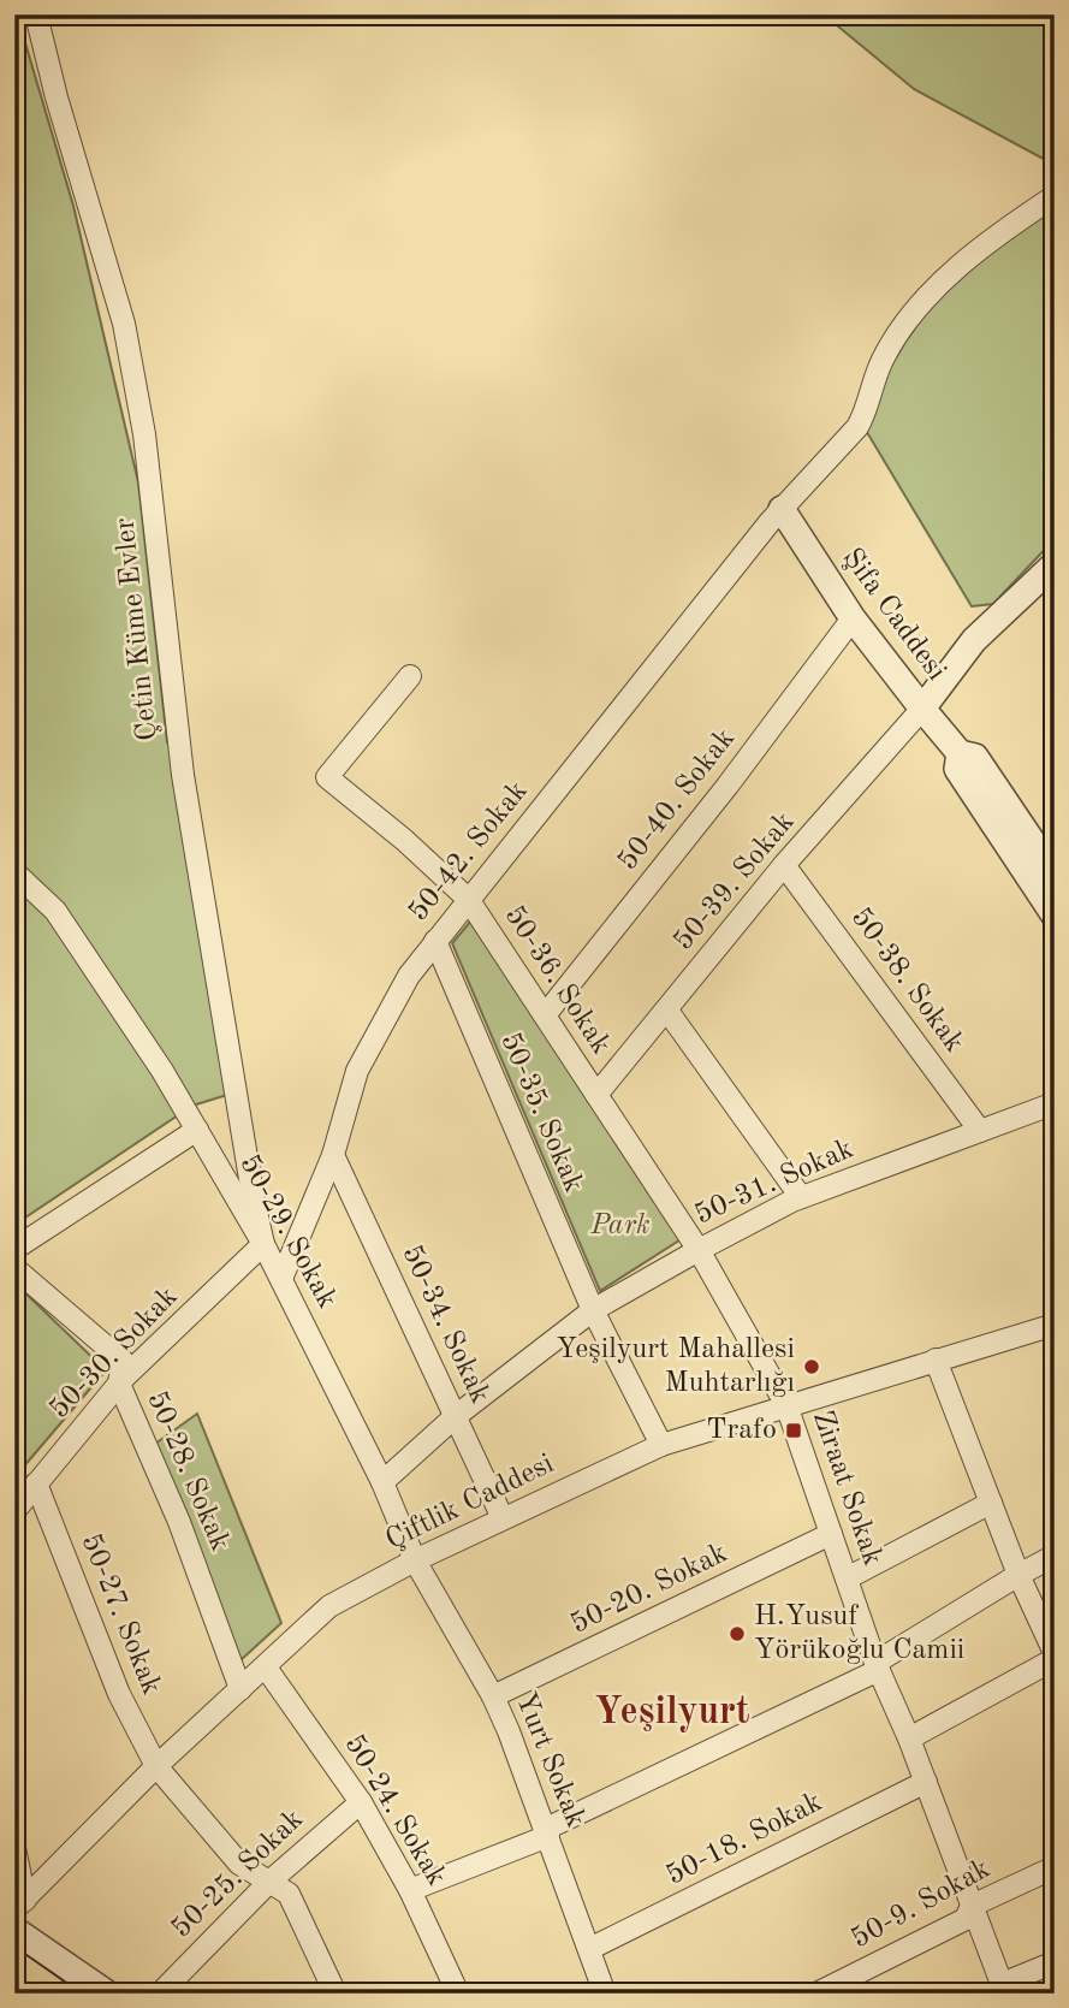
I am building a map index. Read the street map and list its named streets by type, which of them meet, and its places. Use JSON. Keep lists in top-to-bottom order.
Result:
{
  "streets": {
    "street": [
      "Şifa Caddesi",
      "Çetin Küme Evler",
      "50-40. Sokak",
      "50-42. Sokak",
      "50-39. Sokak",
      "50-36. Sokak",
      "50-38. Sokak",
      "50-35. Sokak",
      "50-31. Sokak",
      "50-29. Sokak",
      "50-34. Sokak",
      "50-30. Sokak",
      "50-28. Sokak",
      "Ziraat Sokak",
      "Çiftlik Caddesi",
      "50-20. Sokak",
      "50-27. Sokak",
      "Yurt Sokak",
      "50-24. Sokak",
      "50-18. Sokak",
      "50-25. Sokak",
      "50-9. Sokak"
    ]
  },
  "crossings": [
    ["Şifa Caddesi", "50-40. Sokak"],
    ["Şifa Caddesi", "50-42. Sokak"],
    ["Şifa Caddesi", "50-39. Sokak"],
    ["Çetin Küme Evler", "50-29. Sokak"],
    ["Çetin Küme Evler", "50-30. Sokak"],
    ["50-40. Sokak", "50-36. Sokak"],
    ["50-42. Sokak", "50-36. Sokak"],
    ["50-42. Sokak", "50-35. Sokak"],
    ["50-42. Sokak", "50-29. Sokak"],
    ["50-42. Sokak", "50-34. Sokak"],
    ["50-39. Sokak", "50-36. Sokak"],
    ["50-39. Sokak", "50-38. Sokak"],
    ["50-36. Sokak", "50-31. Sokak"],
    ["50-36. Sokak", "Ziraat Sokak"],
    ["50-38. Sokak", "50-31. Sokak"],
    ["50-35. Sokak", "50-31. Sokak"],
    ["50-35. Sokak", "Çiftlik Caddesi"],
    ["50-31. Sokak", "50-29. Sokak"],
    ["50-31. Sokak", "50-34. Sokak"],
    ["50-31. Sokak", "Ziraat Sokak"],
    ["50-29. Sokak", "50-30. Sokak"],
    ["50-29. Sokak", "Çiftlik Caddesi"],
    ["50-29. Sokak", "Yurt Sokak"],
    ["50-34. Sokak", "Çiftlik Caddesi"],
    ["50-30. Sokak", "50-28. Sokak"],
    ["50-30. Sokak", "50-27. Sokak"],
    ["50-28. Sokak", "Çiftlik Caddesi"],
    ["Ziraat Sokak", "Çiftlik Caddesi"],
    ["Ziraat Sokak", "50-20. Sokak"],
    ["Ziraat Sokak", "50-18. Sokak"],
    ["Ziraat Sokak", "50-9. Sokak"],
    ["Çiftlik Caddesi", "50-27. Sokak"],
    ["Çiftlik Caddesi", "Yurt Sokak"],
    ["Çiftlik Caddesi", "50-24. Sokak"],
    ["50-20. Sokak", "Yurt Sokak"],
    ["50-27. Sokak", "50-25. Sokak"],
    ["Yurt Sokak", "50-18. Sokak"],
    ["50-24. Sokak", "50-25. Sokak"]
  ],
  "districts": ["Yeşilyurt"],
  "parks": ["Park"],
  "places": {
    "other": ["Yeşilyurt Mahallesi Muhtarlığı", "H.Yusuf Yörükoğlu Camii"],
    "transit": ["Trafo"]
  }
}
